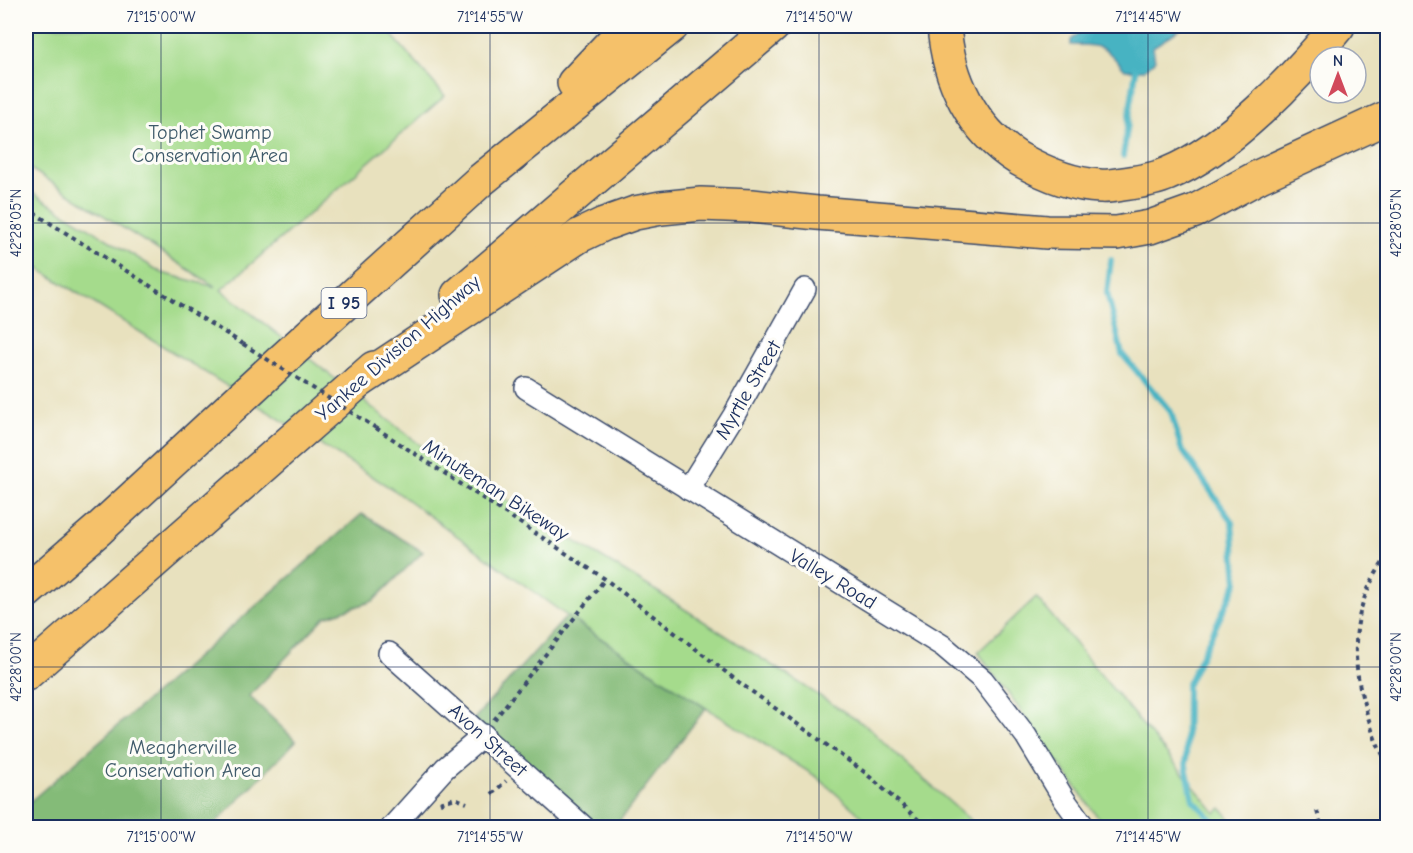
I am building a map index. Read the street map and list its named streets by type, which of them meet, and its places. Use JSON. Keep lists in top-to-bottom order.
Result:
{
  "streets": {
    "highway": ["I 95", "Yankee Division Highway"],
    "street": ["Myrtle Street", "Valley Road", "Avon Street"],
    "path": ["Minuteman Bikeway"]
  },
  "crossings": [
    ["Myrtle Street", "Valley Road"]
  ],
  "parks": ["Tophet Swamp Conservation Area", "Meagherville Conservation Area"],
  "north": "top",
  "coordinates": [
    "71°15'00\"W",
    "71°14'55\"W",
    "71°14'50\"W",
    "71°14'45\"W",
    "42°28'05\"N",
    "42°28'00\"N"
  ]
}
